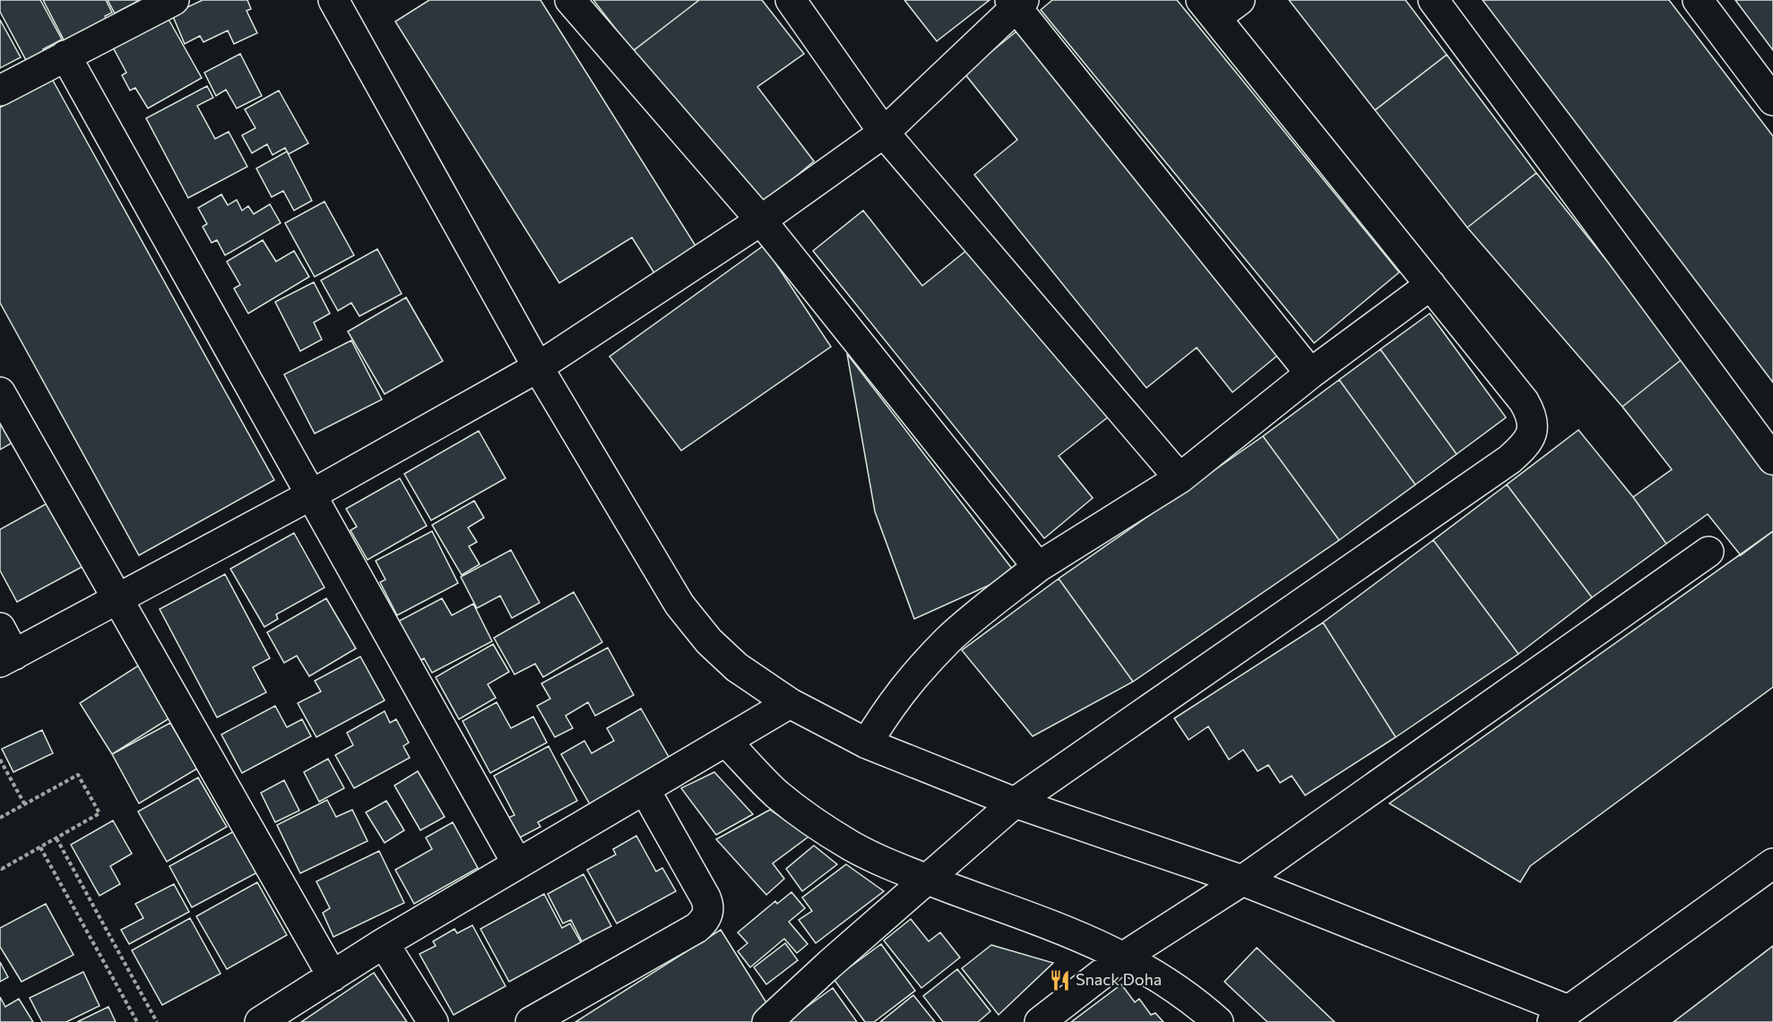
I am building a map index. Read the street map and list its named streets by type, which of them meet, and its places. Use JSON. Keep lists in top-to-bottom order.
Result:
{
  "places": {
    "restaurant": ["Snack Doha"]
  }
}
